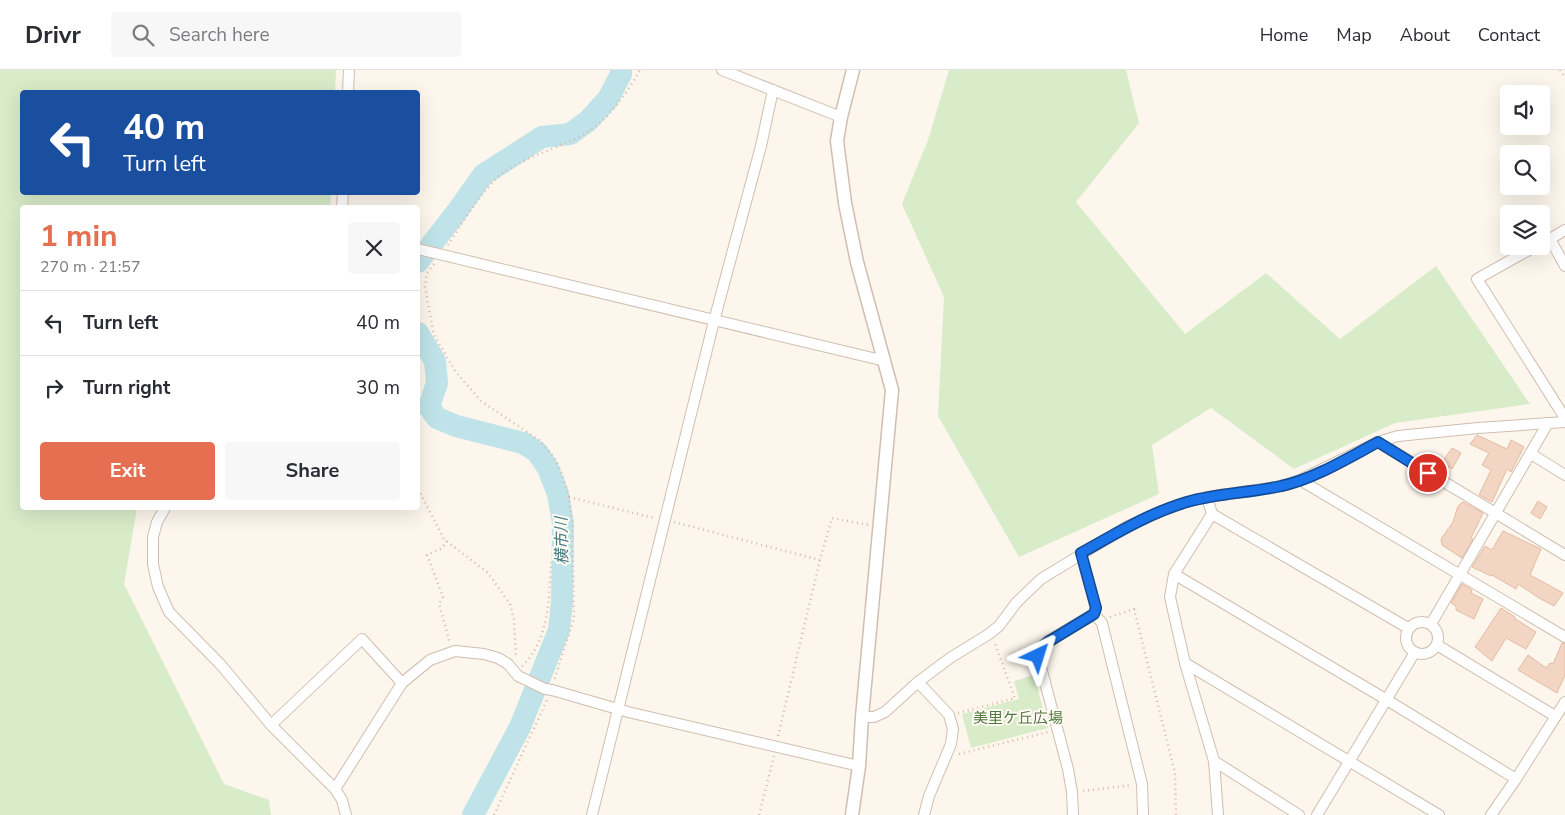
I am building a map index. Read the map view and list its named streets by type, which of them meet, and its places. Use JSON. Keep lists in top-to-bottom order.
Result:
{
  "water": ["横市川"],
  "parks": ["美里ケ丘広場"],
  "page": {
    "header": "Drivr",
    "search": "Search here",
    "nav": [
      "Home",
      "Map",
      "About",
      "Contact"
    ],
    "turn": ["40 m", "Turn left"],
    "heading": ["1 min", "270 m · 21:57"],
    "list": [
      {
        "name": "Turn left",
        "value": "40 m"
      },
      {
        "name": "Turn right",
        "value": "30 m"
      }
    ],
    "buttons": ["Exit", "Share"]
  }
}
